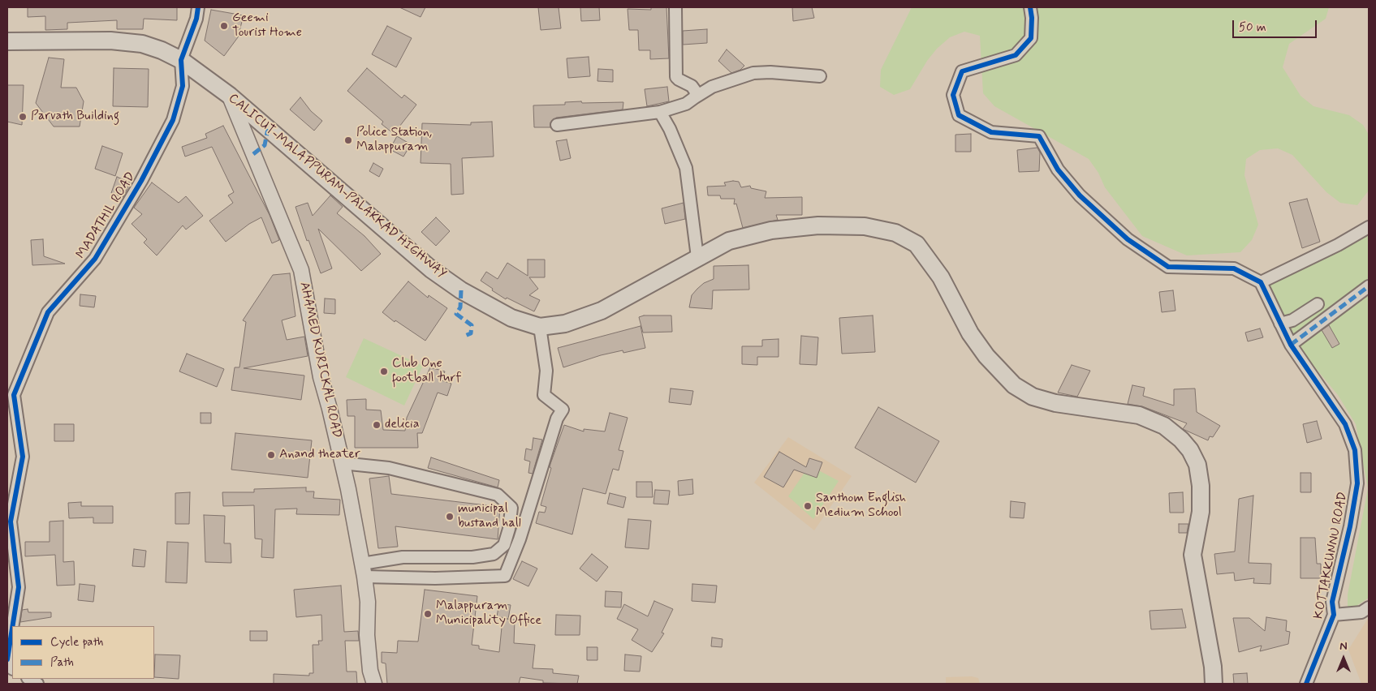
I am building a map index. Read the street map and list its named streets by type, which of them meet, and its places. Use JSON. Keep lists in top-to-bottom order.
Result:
{
  "streets": {
    "highway": ["CALICUT-MALAPPURAM-PALAKKAD HIGHWAY"],
    "main road": ["AHAMED KURICKAL ROAD"],
    "street": ["MADATHIL ROAD", "KOTTAKKUNNU ROAD"]
  },
  "crossings": [
    ["CALICUT-MALAPPURAM-PALAKKAD HIGHWAY", "MADATHIL ROAD"],
    ["CALICUT-MALAPPURAM-PALAKKAD HIGHWAY", "AHAMED KURICKAL ROAD"]
  ],
  "places": [
    "Geemi Tourist Home",
    "Parvath Building",
    "Police Station, Malappuram",
    "Club One football turf",
    "delicia",
    "Anand theater",
    "Santhom English Medium School",
    "municipal bustand hall",
    "Malappuram Municipality Office"
  ],
  "legend": ["Cycle path", "Path"],
  "scale_bar": "50 m",
  "north": "top"
}
